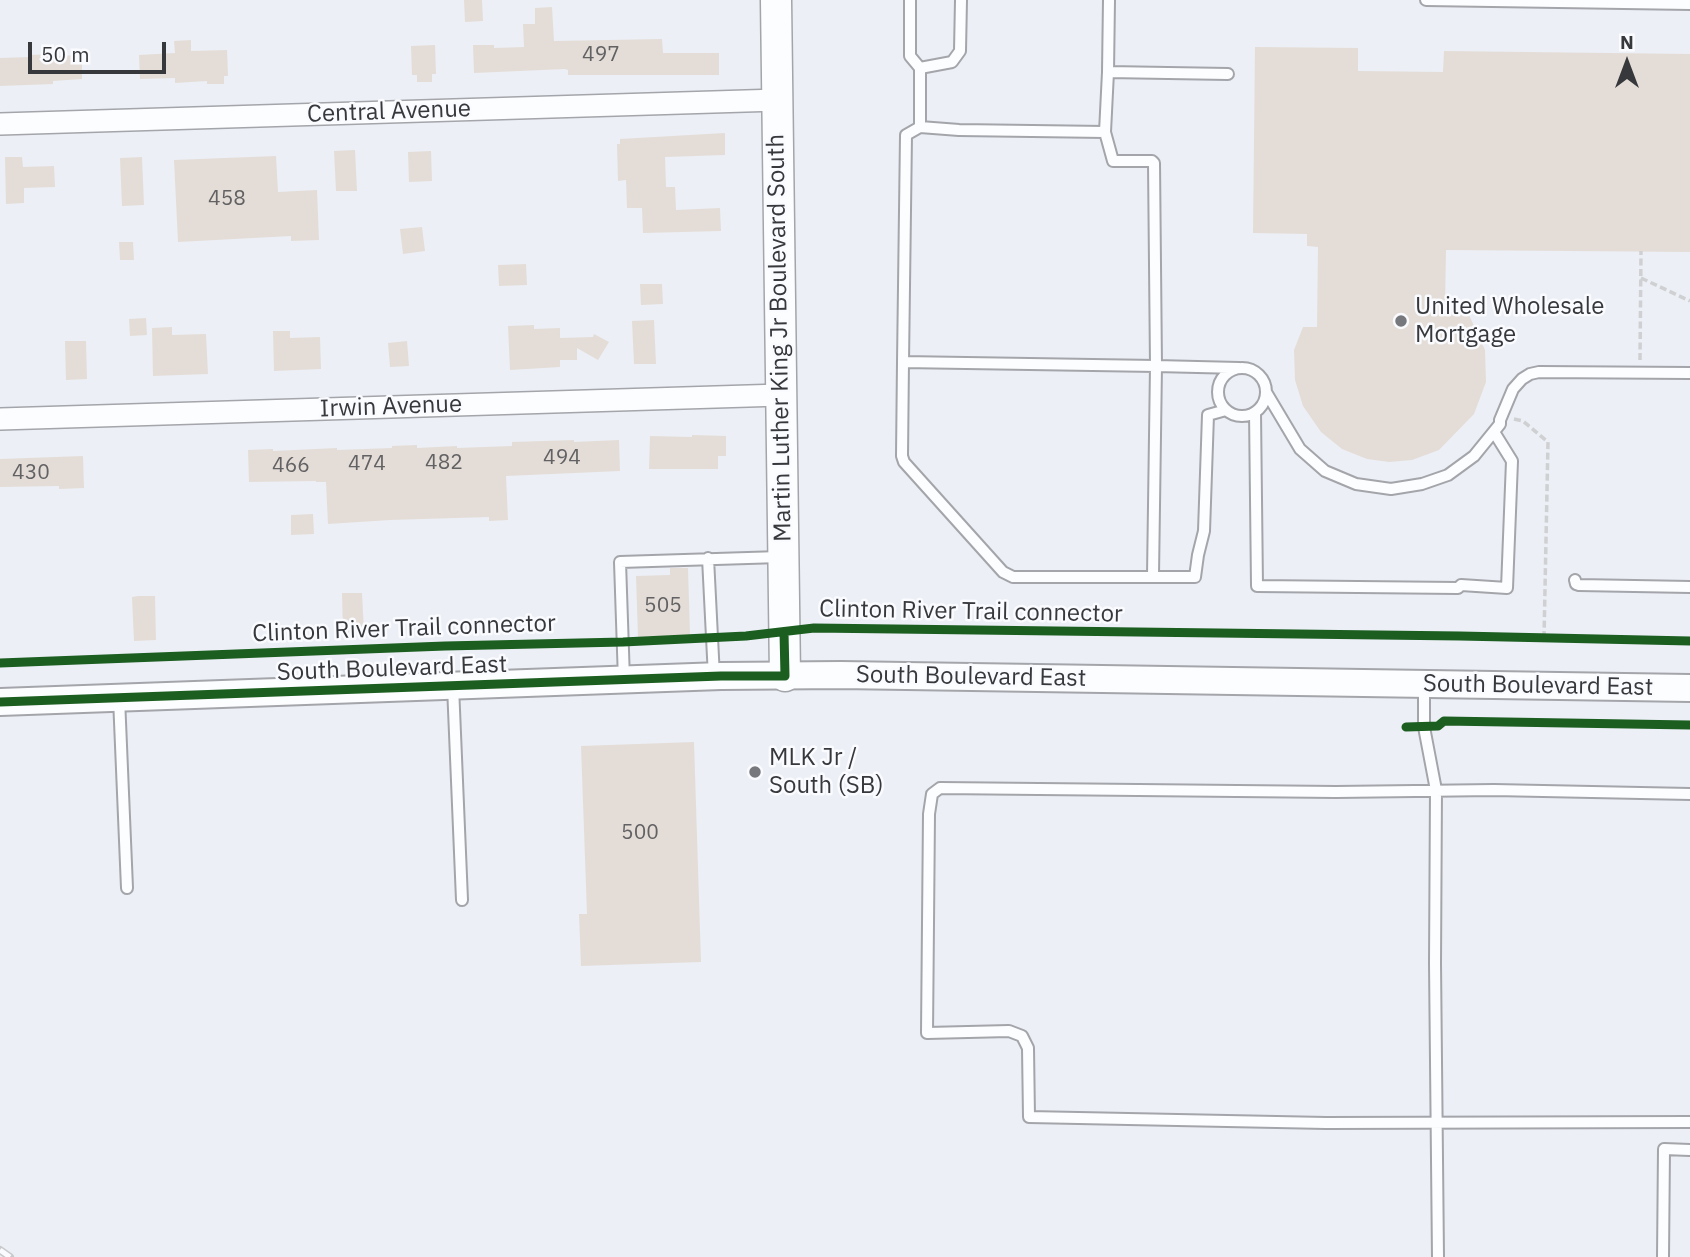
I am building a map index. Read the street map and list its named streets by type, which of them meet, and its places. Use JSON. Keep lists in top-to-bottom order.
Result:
{
  "streets": {
    "main road": ["Martin Luther King Jr Boulevard South"],
    "street": ["Central Avenue", "Irwin Avenue", "South Boulevard East"],
    "cycle path": ["Clinton River Trail connector"]
  },
  "crossings": [
    ["Central Avenue", "Martin Luther King Jr Boulevard South"],
    ["Martin Luther King Jr Boulevard South", "Irwin Avenue"],
    ["Martin Luther King Jr Boulevard South", "South Boulevard East"]
  ],
  "places": ["United Wholesale Mortgage", "MLK Jr / South (SB)"],
  "house_numbers": [
    "497",
    "458",
    "494",
    "482",
    "474",
    "466",
    "430",
    "505",
    "500"
  ],
  "scale_bar": "50 m",
  "north": "top"
}
